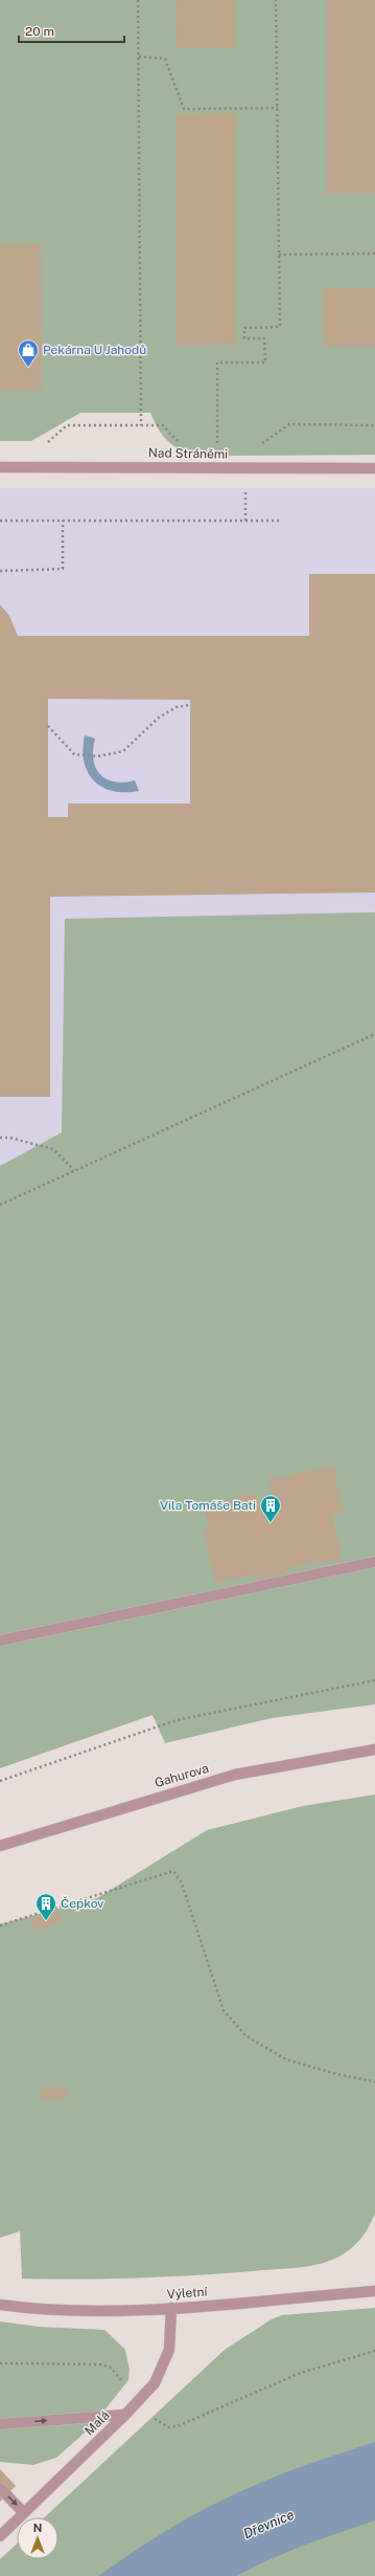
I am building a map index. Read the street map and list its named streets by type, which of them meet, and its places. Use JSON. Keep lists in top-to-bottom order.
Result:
{
  "streets": {
    "street": [
      "Nad Stráněmi",
      "Gahurova",
      "Výletní",
      "Malá"
    ]
  },
  "crossings": [
    ["Výletní", "Malá"]
  ],
  "water": ["Dřevnice"],
  "places": {
    "shop": ["Pekárna U Jahodů"],
    "building": ["Vila Tomáše Bati", "Čepkov"]
  },
  "scale_bar": "20 m",
  "north": "top"
}
